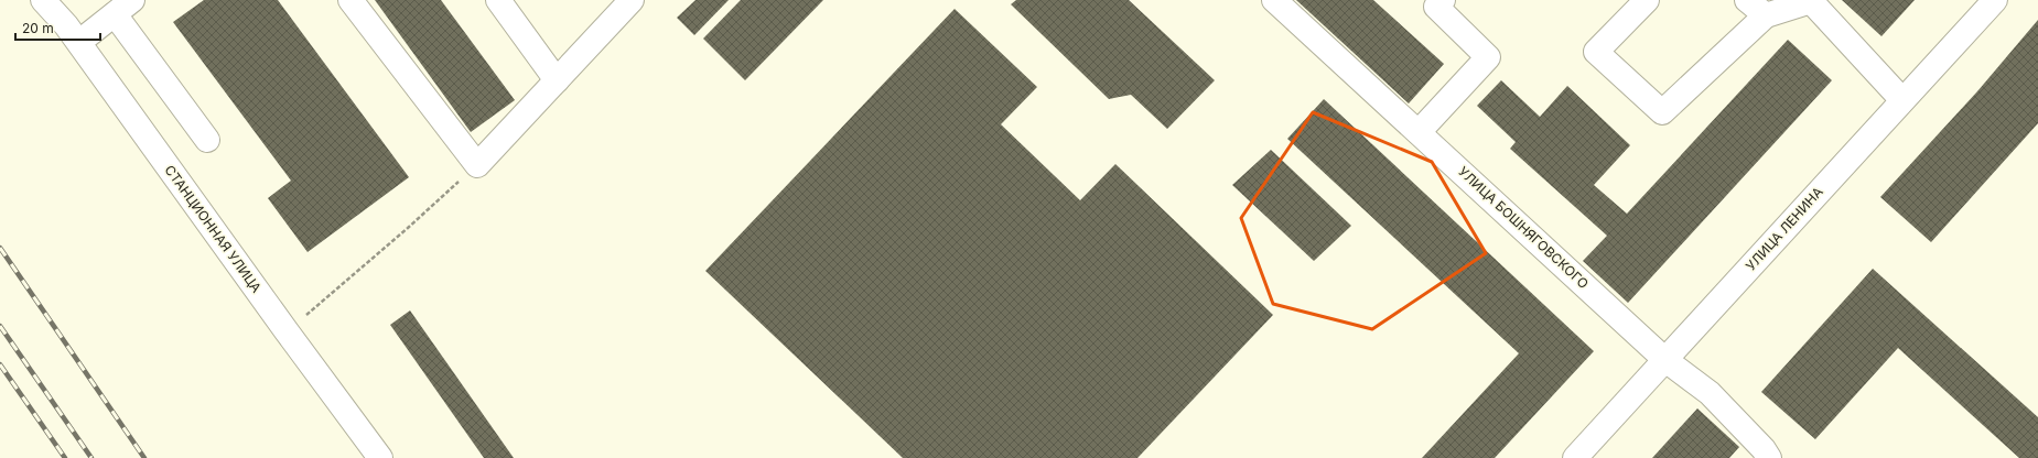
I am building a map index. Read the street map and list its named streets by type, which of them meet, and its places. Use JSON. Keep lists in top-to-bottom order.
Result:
{
  "streets": {
    "main road": ["УЛИЦА БОШНЯГОВСКОГО", "СТАНЦИОННАЯ УЛИЦА", "УЛИЦА ЛЕНИНА"]
  },
  "crossings": [
    ["УЛИЦА БОШНЯГОВСКОГО", "УЛИЦА ЛЕНИНА"]
  ],
  "scale_bar": "20 m"
}
